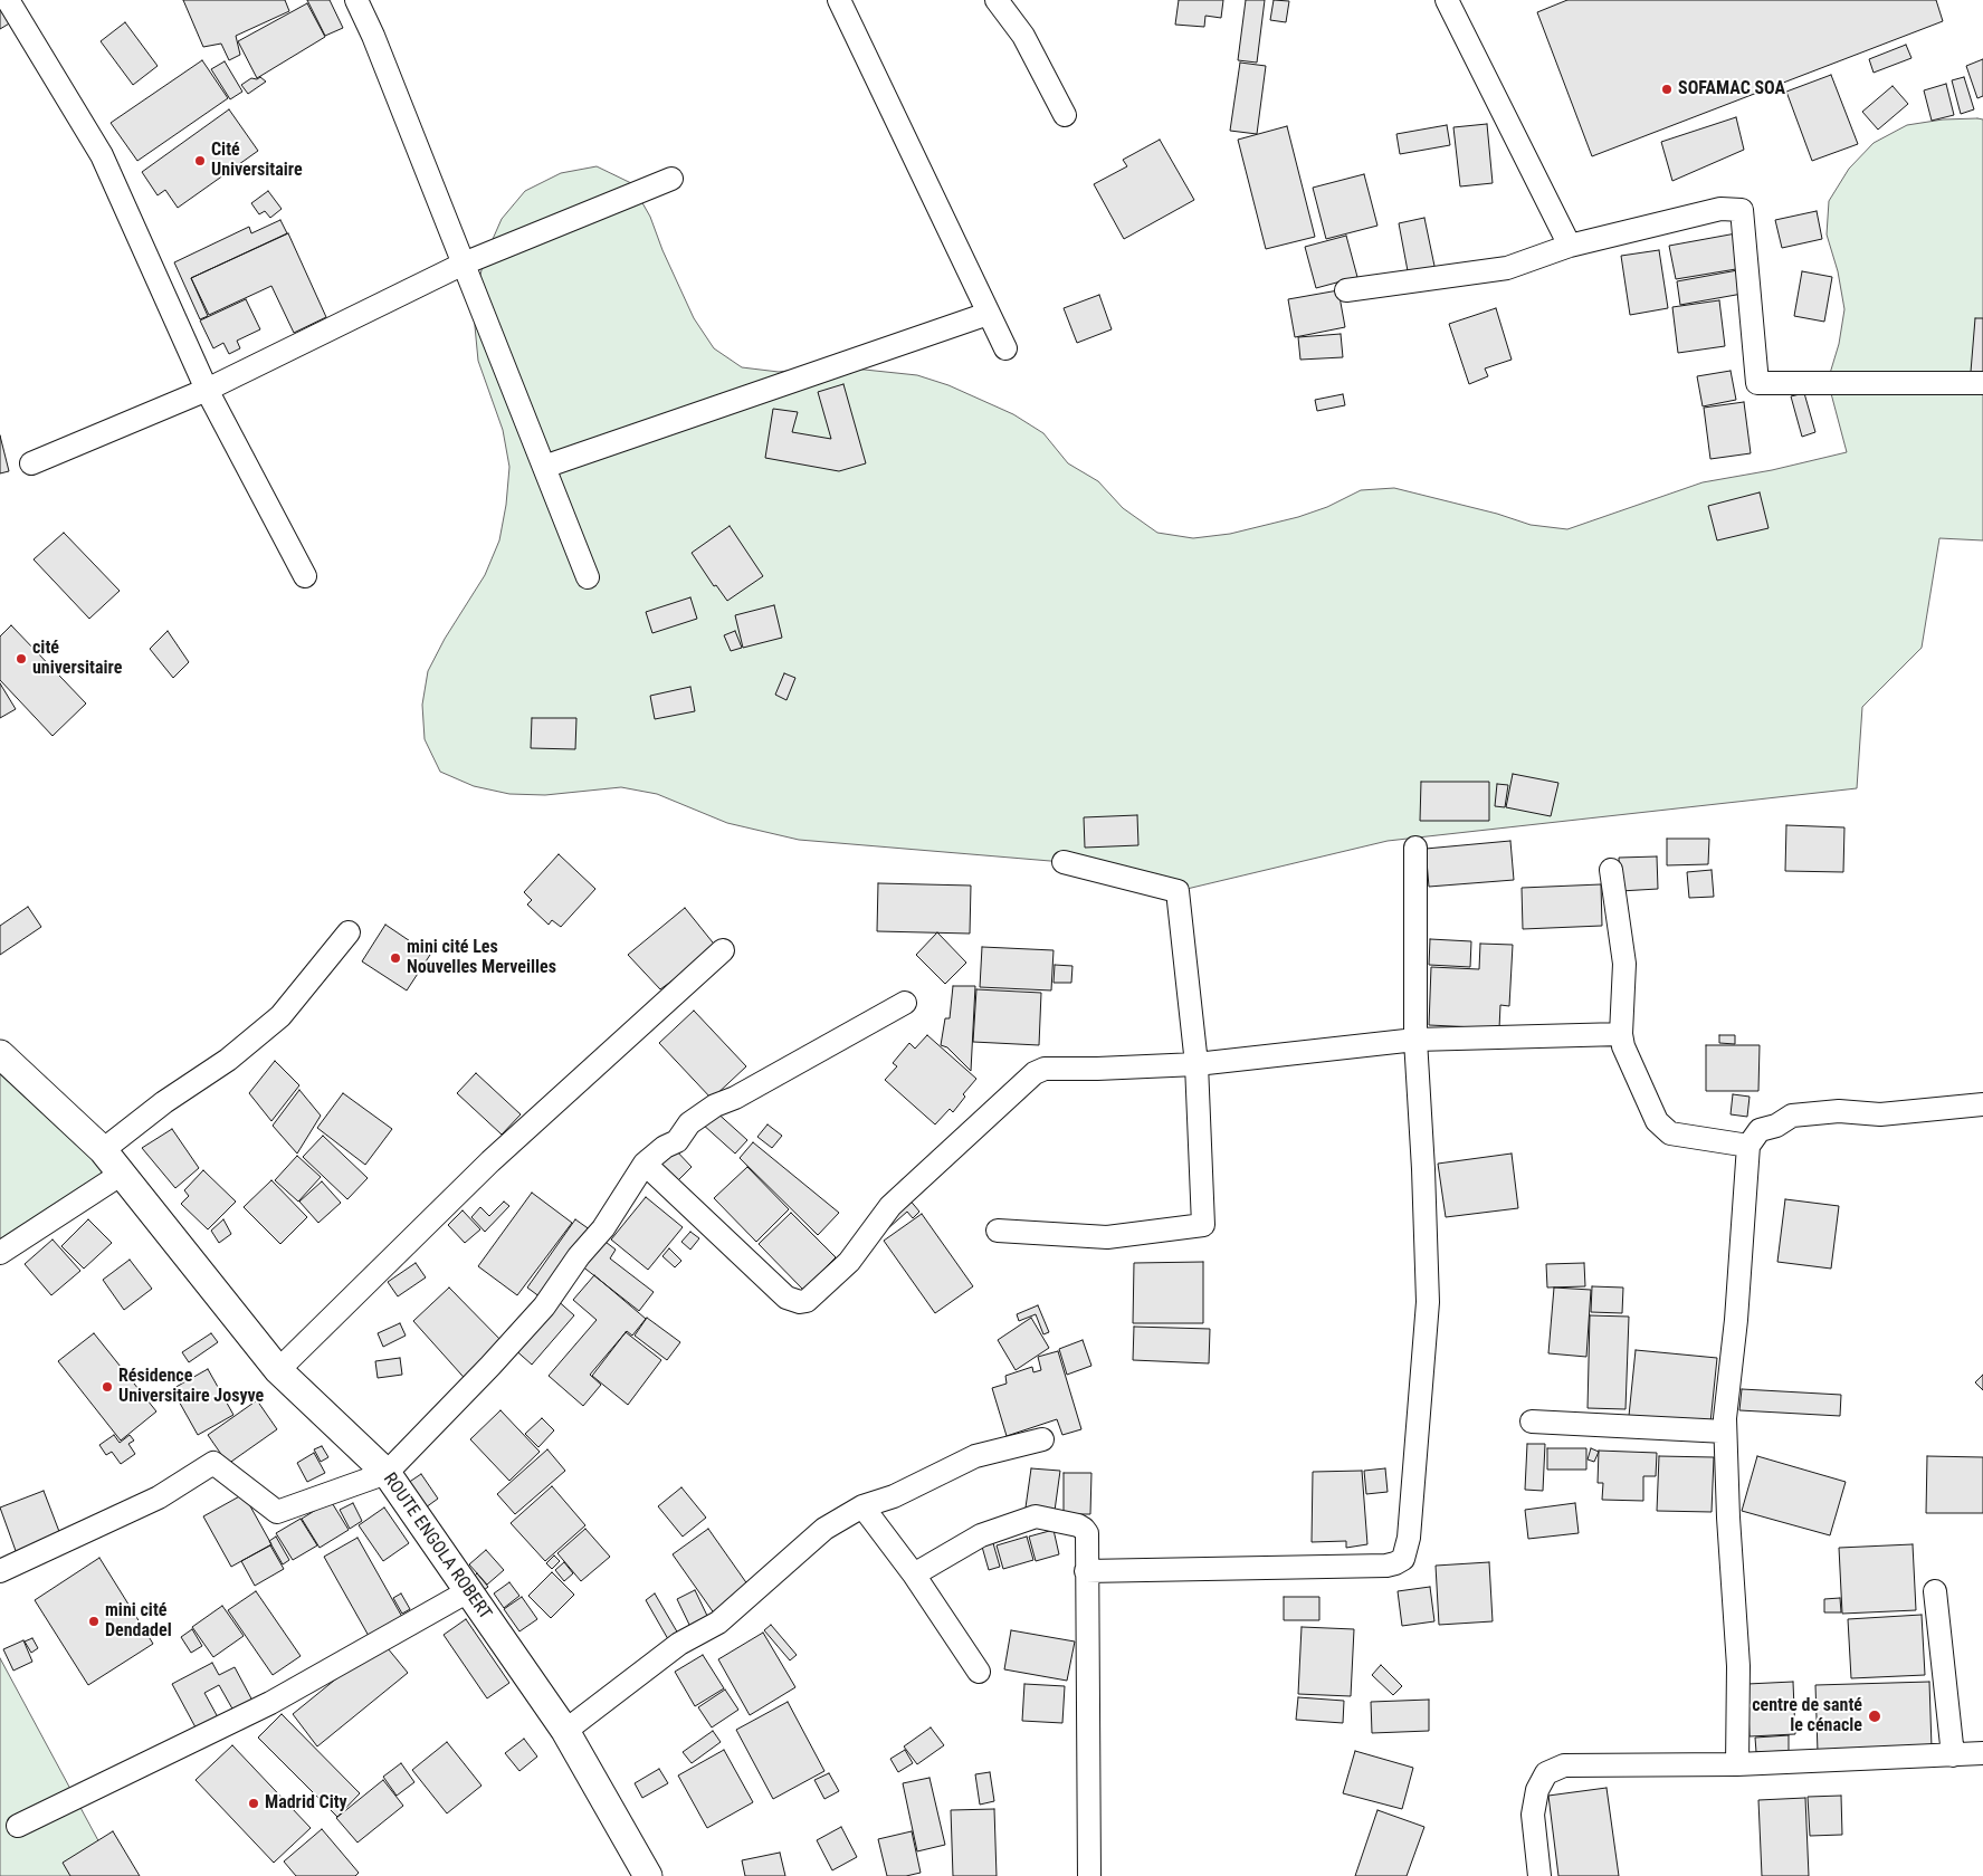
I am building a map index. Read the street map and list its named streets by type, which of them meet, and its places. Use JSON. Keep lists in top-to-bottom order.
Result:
{
  "streets": {
    "street": ["ROUTE ENGOLA ROBERT"]
  },
  "places": [
    "SOFAMAC SOA",
    "Cité Universitaire",
    "cité universitaire",
    "mini cité Les Nouvelles Merveilles",
    "Résidence Universitaire Josyve",
    "mini cité Dendadel",
    "centre de santé le cénacle",
    "Madrid City"
  ]
}
